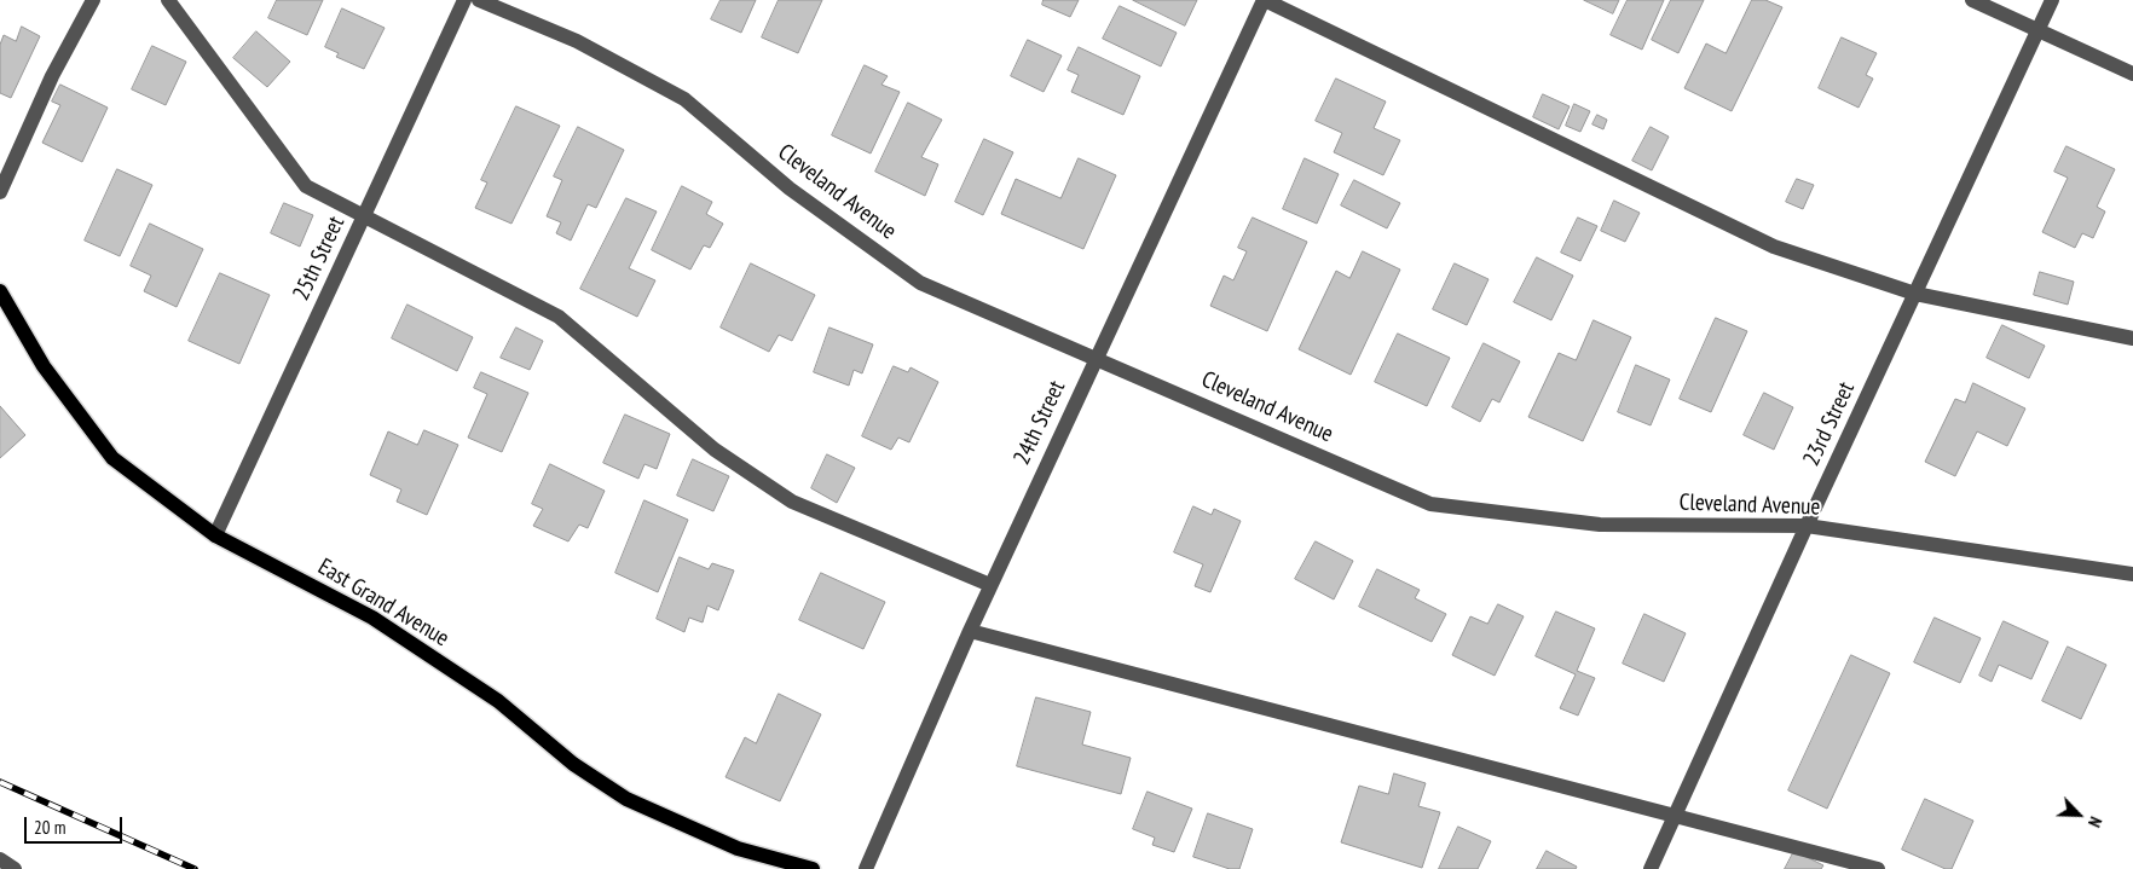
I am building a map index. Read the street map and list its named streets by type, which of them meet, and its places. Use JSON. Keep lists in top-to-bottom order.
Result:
{
  "streets": {
    "main road": ["East Grand Avenue"],
    "street": [
      "Cleveland Avenue",
      "25th Street",
      "24th Street",
      "23rd Street"
    ]
  },
  "crossings": [
    ["Cleveland Avenue", "24th Street"],
    ["Cleveland Avenue", "23rd Street"],
    ["25th Street", "East Grand Avenue"]
  ],
  "scale_bar": "20 m",
  "north": "bottom right"
}
